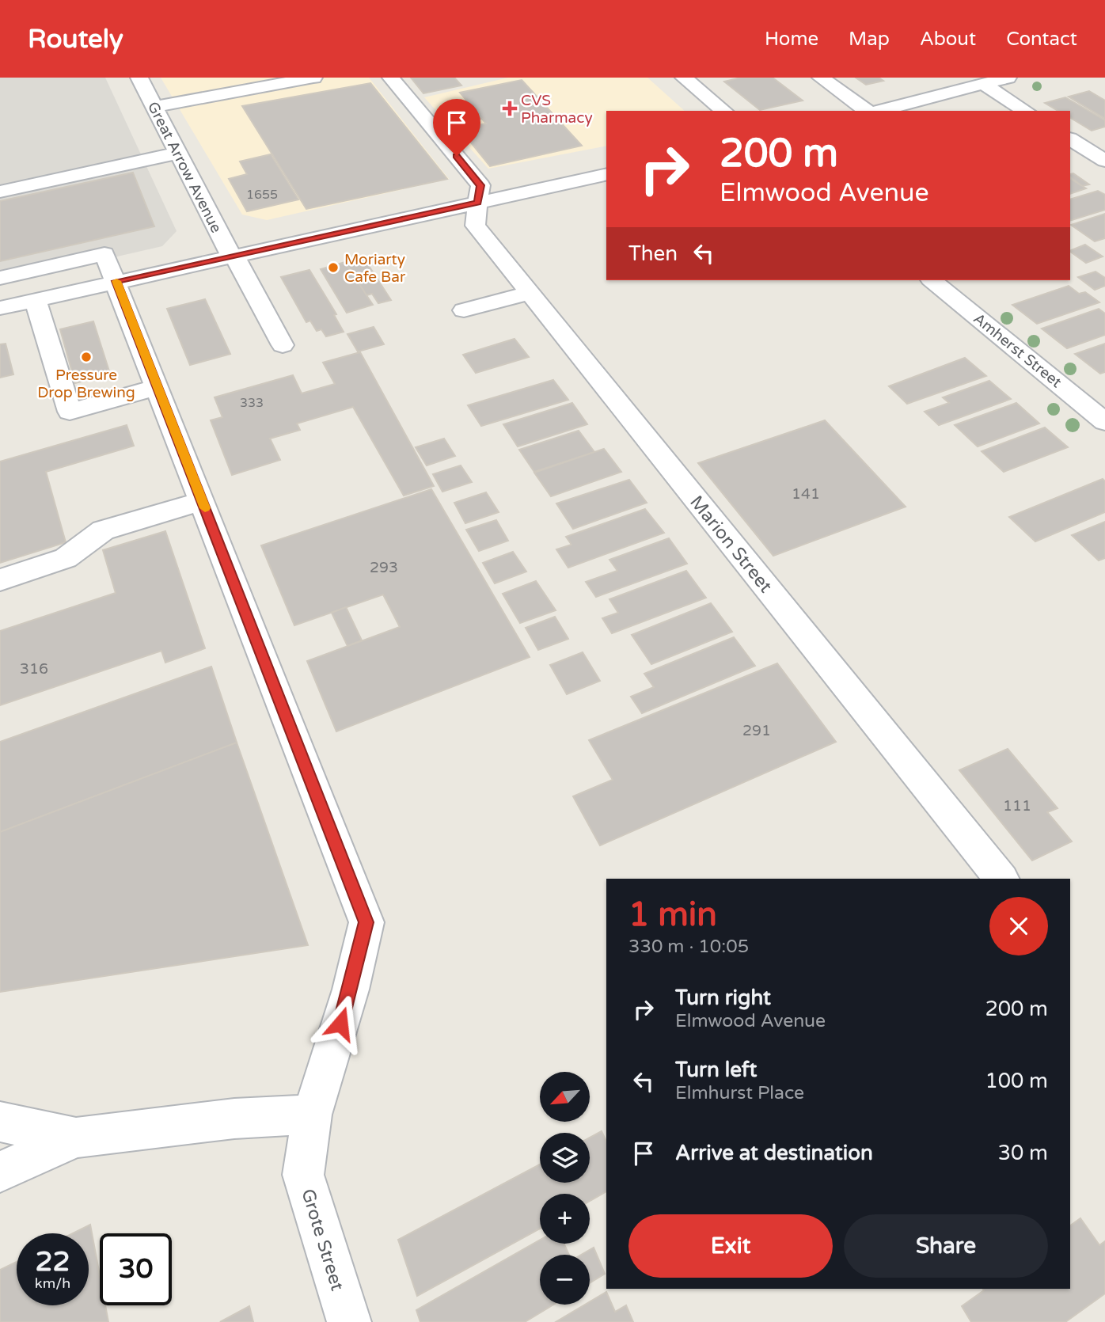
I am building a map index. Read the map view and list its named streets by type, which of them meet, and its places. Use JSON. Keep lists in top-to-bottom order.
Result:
{
  "streets": {
    "street": [
      "Great Arrow Avenue",
      "Amherst Street",
      "Marion Street",
      "Grote Street"
    ]
  },
  "places": {
    "health": ["CVS Pharmacy"],
    "other": ["Moriarty Cafe Bar", "Pressure Drop Brewing"]
  },
  "house_numbers": [
    "1655",
    "333",
    "141",
    "293",
    "316",
    "291",
    "111"
  ],
  "north": "bottom left",
  "page": {
    "header": "Routely",
    "nav": [
      "Home",
      "Map",
      "About",
      "Contact"
    ],
    "turn": ["200 m", "Elmwood Avenue"],
    "then": "Then",
    "heading": ["1 min", "330 m · 10:05"],
    "list": [
      {
        "name": "Turn right",
        "note": "Elmwood Avenue",
        "value": "200 m"
      },
      {
        "name": "Turn left",
        "note": "Elmhurst Place",
        "value": "100 m"
      },
      {
        "name": "Arrive at destination",
        "value": "30 m"
      }
    ],
    "map_buttons": ["+", "−"],
    "buttons": ["Exit", "Share"],
    "speed": "22 km/h",
    "limit": "30"
  }
}
